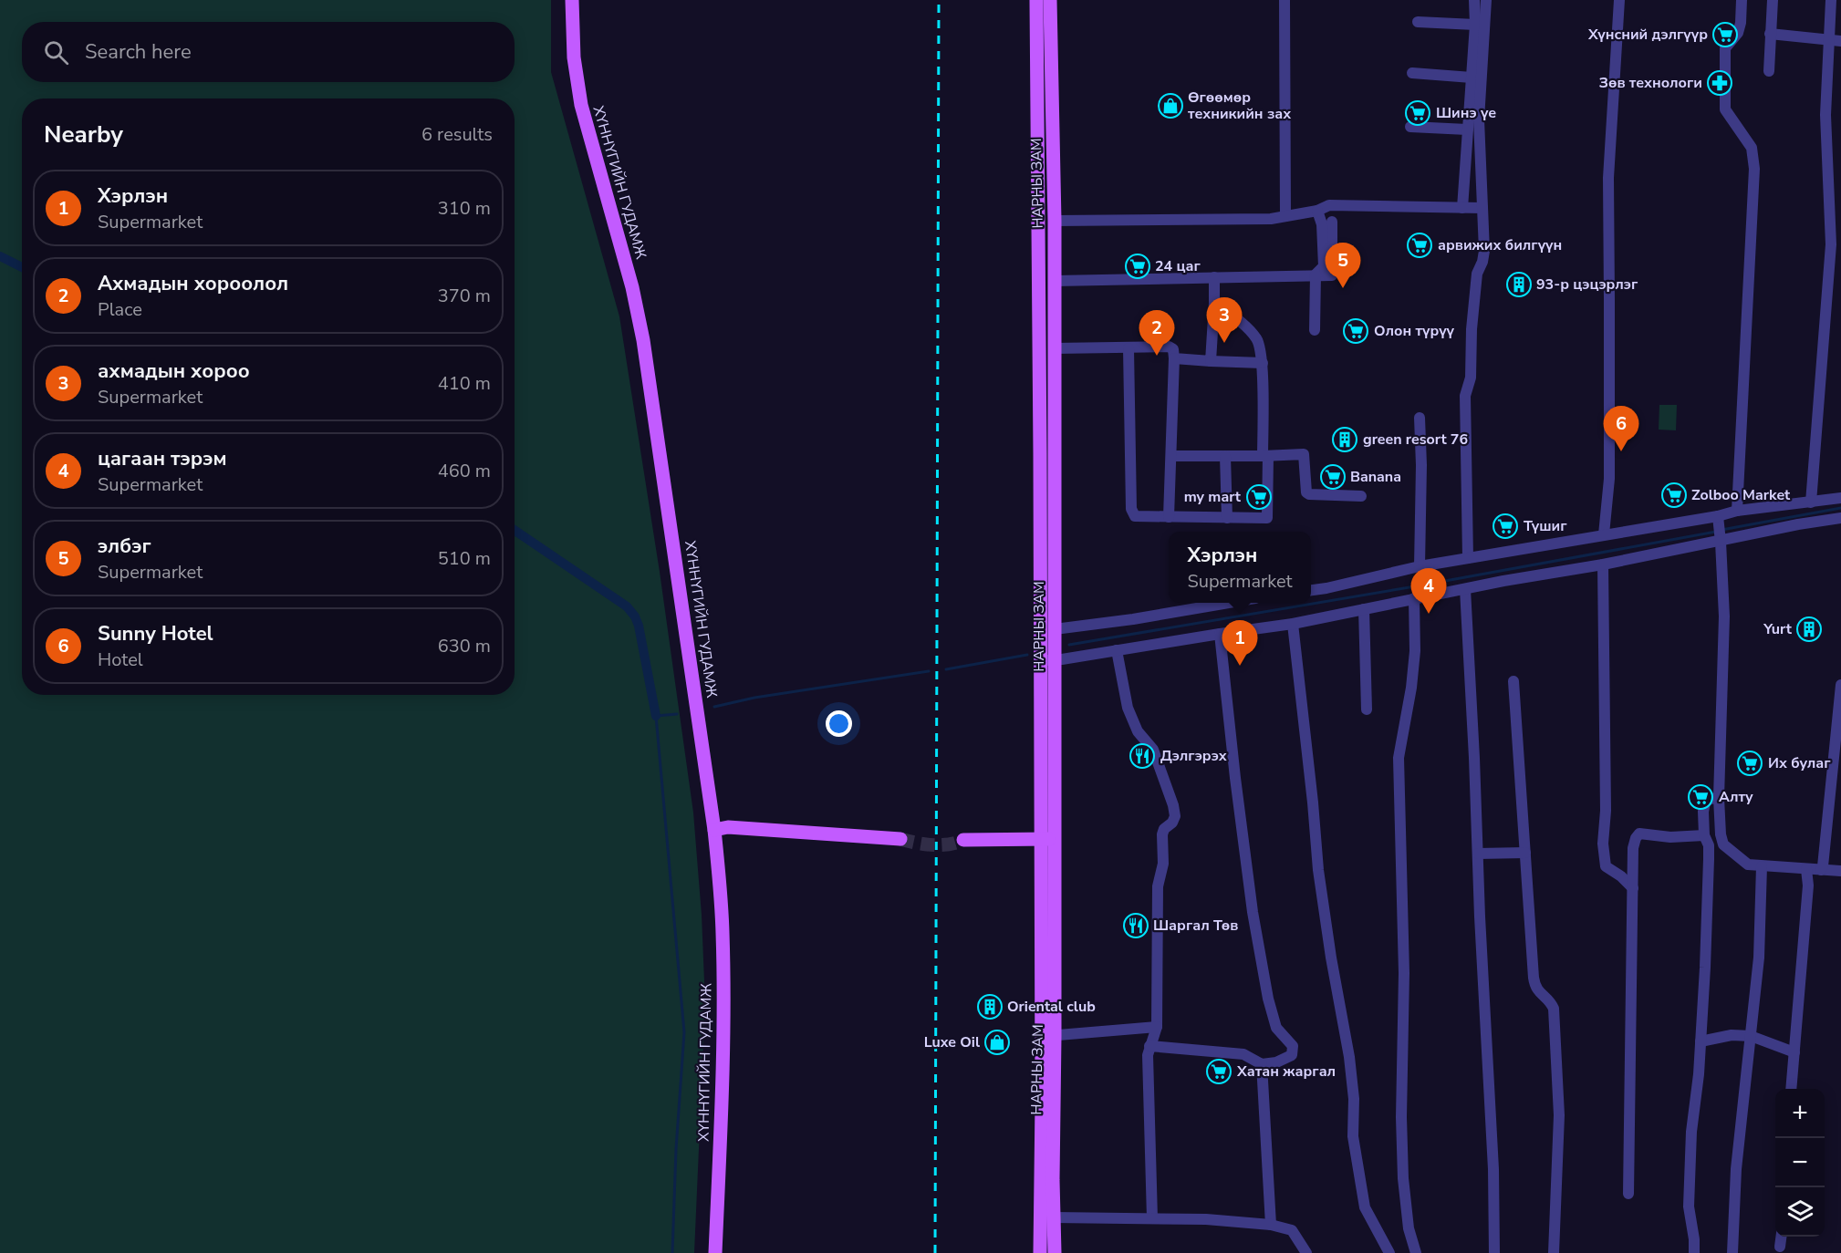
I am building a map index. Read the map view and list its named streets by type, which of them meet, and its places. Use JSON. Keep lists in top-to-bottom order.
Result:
{
  "streets": {
    "main road": ["ХҮННҮГИЙН ГУДАМЖ", "НАРНЫ ЗАМ"]
  },
  "places": {
    "supermarket": [
      "Хүнсний дэлгүүр",
      "Шинэ үе",
      "арвижих билгүүн",
      "24 цаг",
      "Олон түрүү",
      "Banana",
      "Zolboo Market",
      "my mart",
      "Түшиг",
      "Их булаг",
      "Алту",
      "Хатан жаргал"
    ],
    "pharmacy": ["Зөв технологи"],
    "shop": ["Өгөөмөр техникийн зах", "Luxe Oil"],
    "building": [
      "93-р цэцэрлэг",
      "green resort 76",
      "Yurt",
      "Oriental club"
    ],
    "restaurant": ["Дэлгэрэх", "Шаргал Төв"]
  },
  "page": {
    "search": "Search here",
    "heading": ["Nearby", "6 results"],
    "list": [
      {
        "mark": "1",
        "name": "Хэрлэн",
        "note": "Supermarket",
        "value": "310 m"
      },
      {
        "mark": "2",
        "name": "Ахмадын хороолол",
        "note": "Place",
        "value": "370 m"
      },
      {
        "mark": "3",
        "name": "ахмадын хороо",
        "note": "Supermarket",
        "value": "410 m"
      },
      {
        "mark": "4",
        "name": "цагаан тэрэм",
        "note": "Supermarket",
        "value": "460 m"
      },
      {
        "mark": "5",
        "name": "элбэг",
        "note": "Supermarket",
        "value": "510 m"
      },
      {
        "mark": "6",
        "name": "Sunny Hotel",
        "note": "Hotel",
        "value": "630 m"
      }
    ],
    "pins": [
      "5",
      "3",
      "2",
      "6",
      "4",
      "1"
    ],
    "popup": ["Хэрлэн", "Supermarket"],
    "map_buttons": ["+", "−"]
  }
}
